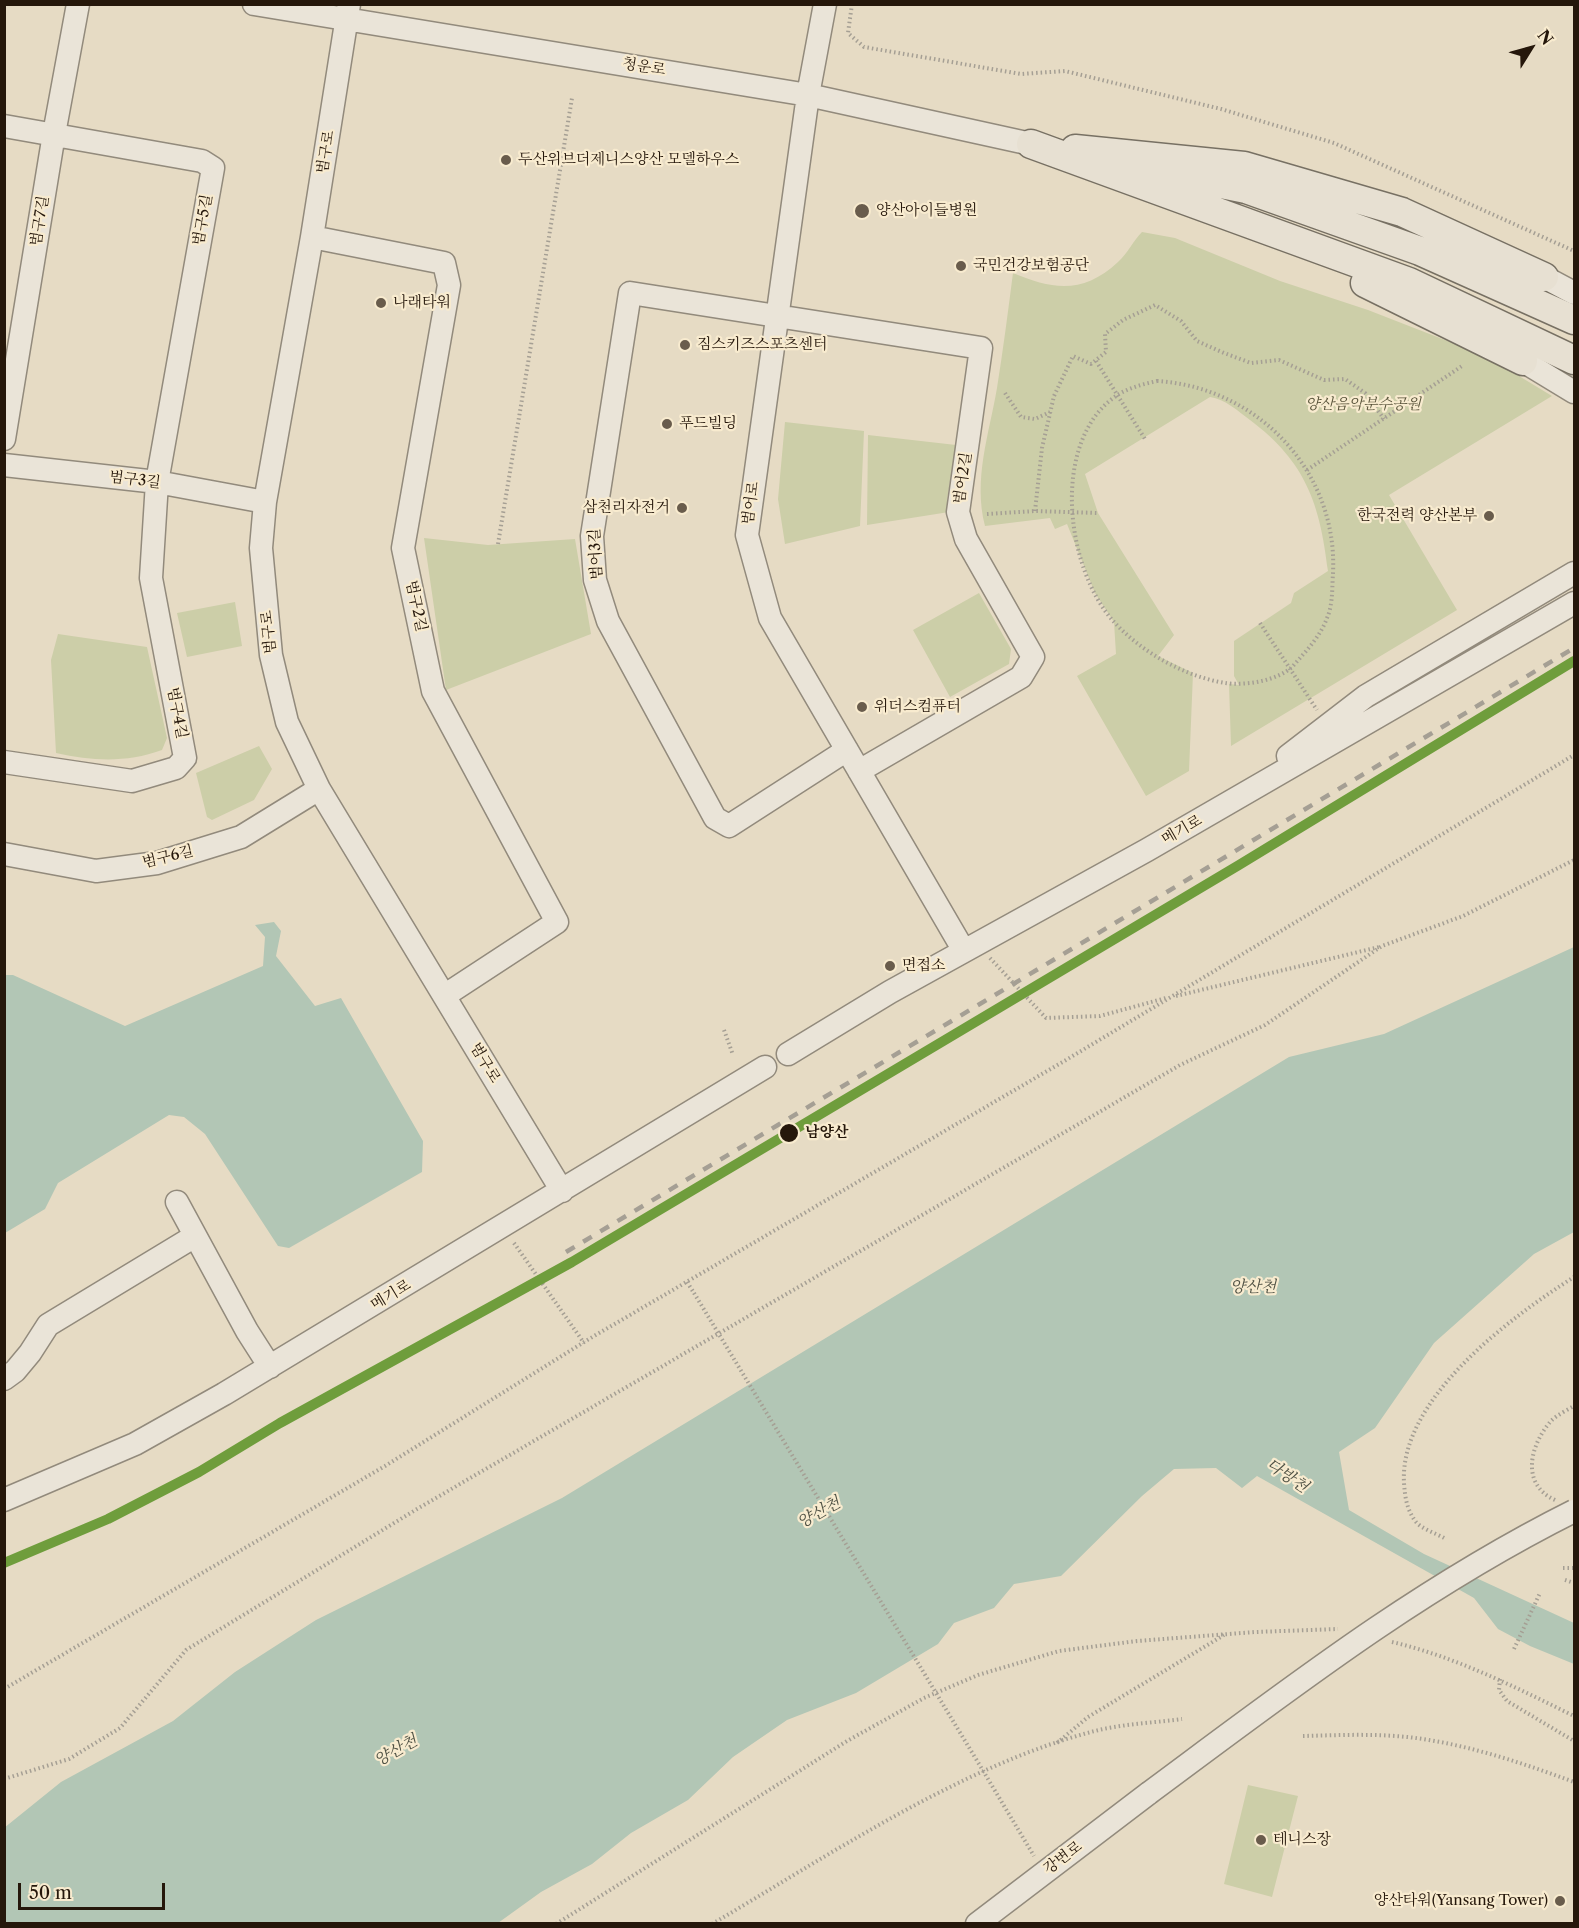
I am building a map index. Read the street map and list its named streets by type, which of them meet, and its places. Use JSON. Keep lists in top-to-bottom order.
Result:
{
  "streets": {
    "street": [
      "청운로",
      "범구로",
      "범구5길",
      "범구7길",
      "범어2길",
      "범구3길",
      "범어로",
      "범어3길",
      "범구2길",
      "범구4길",
      "메기로",
      "범구6길",
      "강변로"
    ]
  },
  "crossings": [
    ["청운로", "범구로"],
    ["청운로", "범어로"],
    ["범구로", "범구3길"],
    ["범구로", "범구2길"],
    ["범구로", "메기로"],
    ["범구로", "범구6길"],
    ["범구5길", "범구7길"],
    ["범구5길", "범구3길"],
    ["범구5길", "범구4길"],
    ["범어2길", "범어로"],
    ["범어2길", "범어3길"],
    ["범구3길", "범구4길"],
    ["범어로", "범어3길"],
    ["범어로", "메기로"]
  ],
  "water": ["양산천", "다방천"],
  "parks": ["양산음악분수공원"],
  "places": [
    "두산위브더제니스양산 모델하우스",
    "양산아이들병원",
    "국민건강보험공단",
    "나래타워",
    "짐스키즈스포츠센터",
    "푸드빌딩",
    "삼천리자전거",
    "한국전력 양산본부",
    "위더스컴퓨터",
    "면접소",
    "남양산",
    "테니스장",
    "양산타워(Yansang Tower)"
  ],
  "scale_bar": "50 m",
  "north": "top right"
}
